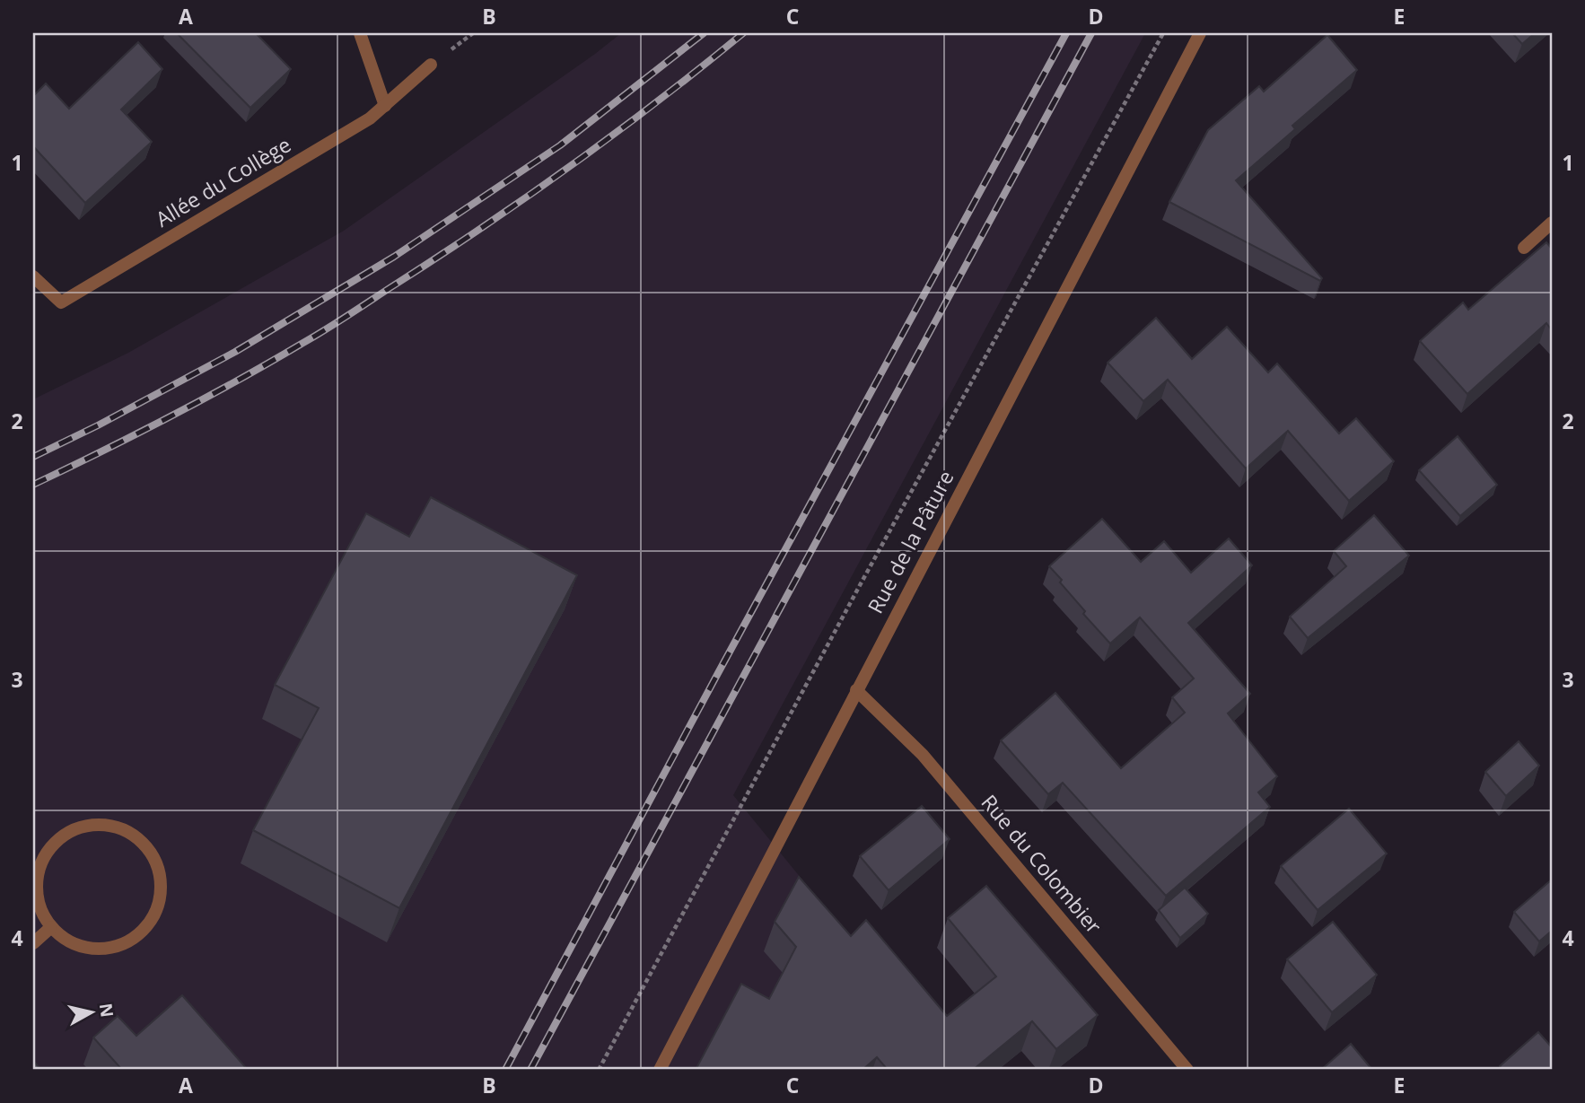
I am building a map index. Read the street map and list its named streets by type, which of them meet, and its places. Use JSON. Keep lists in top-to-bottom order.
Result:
{
  "streets": {
    "street": ["Allée du Collège", "Rue de la Pâture", "Rue du Colombier"]
  },
  "crossings": [
    ["Rue de la Pâture", "Rue du Colombier"]
  ],
  "north": "right",
  "grid": {
    "columns": [
      "A",
      "B",
      "C",
      "D",
      "E"
    ],
    "rows": [
      "1",
      "2",
      "3",
      "4"
    ]
  }
}
